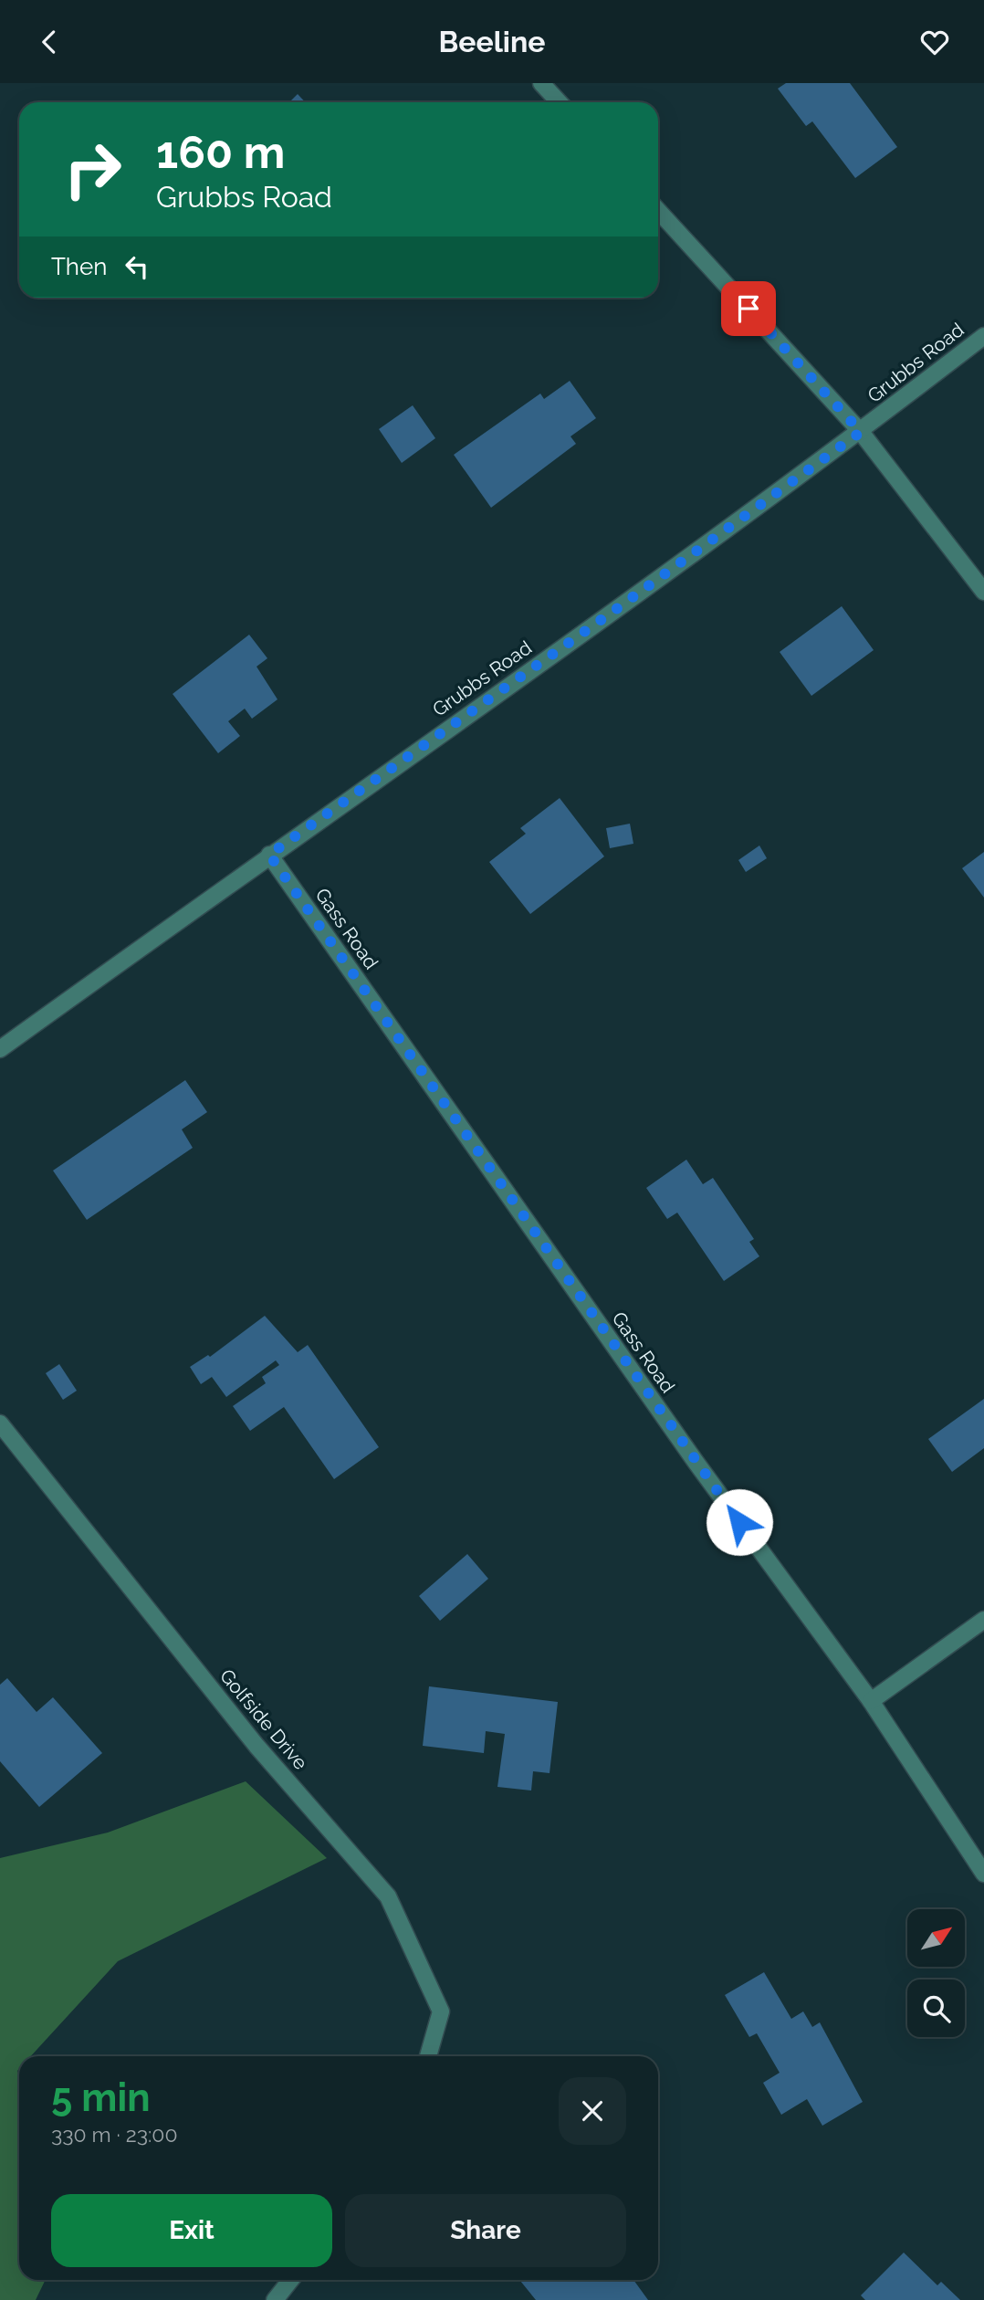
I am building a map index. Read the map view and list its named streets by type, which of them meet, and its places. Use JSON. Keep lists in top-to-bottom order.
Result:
{
  "streets": {
    "street": ["Grubbs Road", "Gass Road", "Golfside Drive"]
  },
  "crossings": [
    ["Grubbs Road", "Gass Road"]
  ],
  "north": "top right",
  "page": {
    "header": "Beeline",
    "turn": ["160 m", "Grubbs Road"],
    "then": "Then",
    "heading": ["5 min", "330 m · 23:00"],
    "buttons": ["Exit", "Share"]
  }
}
